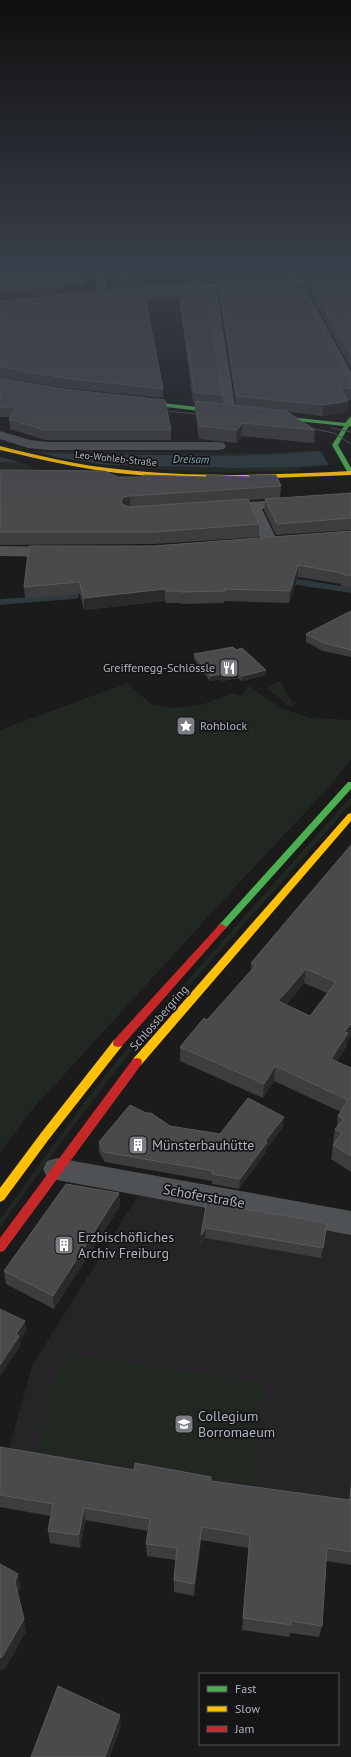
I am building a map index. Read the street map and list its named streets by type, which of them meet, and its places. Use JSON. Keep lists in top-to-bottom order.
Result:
{
  "streets": {
    "main road": ["Leo-Wohleb-Straße", "Schlossbergring"],
    "street": ["Schoferstraße"]
  },
  "crossings": [
    ["Schlossbergring", "Schoferstraße"]
  ],
  "water": ["Dreisam"],
  "places": {
    "restaurant": ["Greiffenegg-Schlössle"],
    "place": ["Rohblock"],
    "building": ["Münsterbauhütte", "Erzbischöfliches Archiv Freiburg"],
    "school or university": ["Collegium Borromaeum"]
  },
  "legend": ["Fast", "Slow", "Jam"]
}
